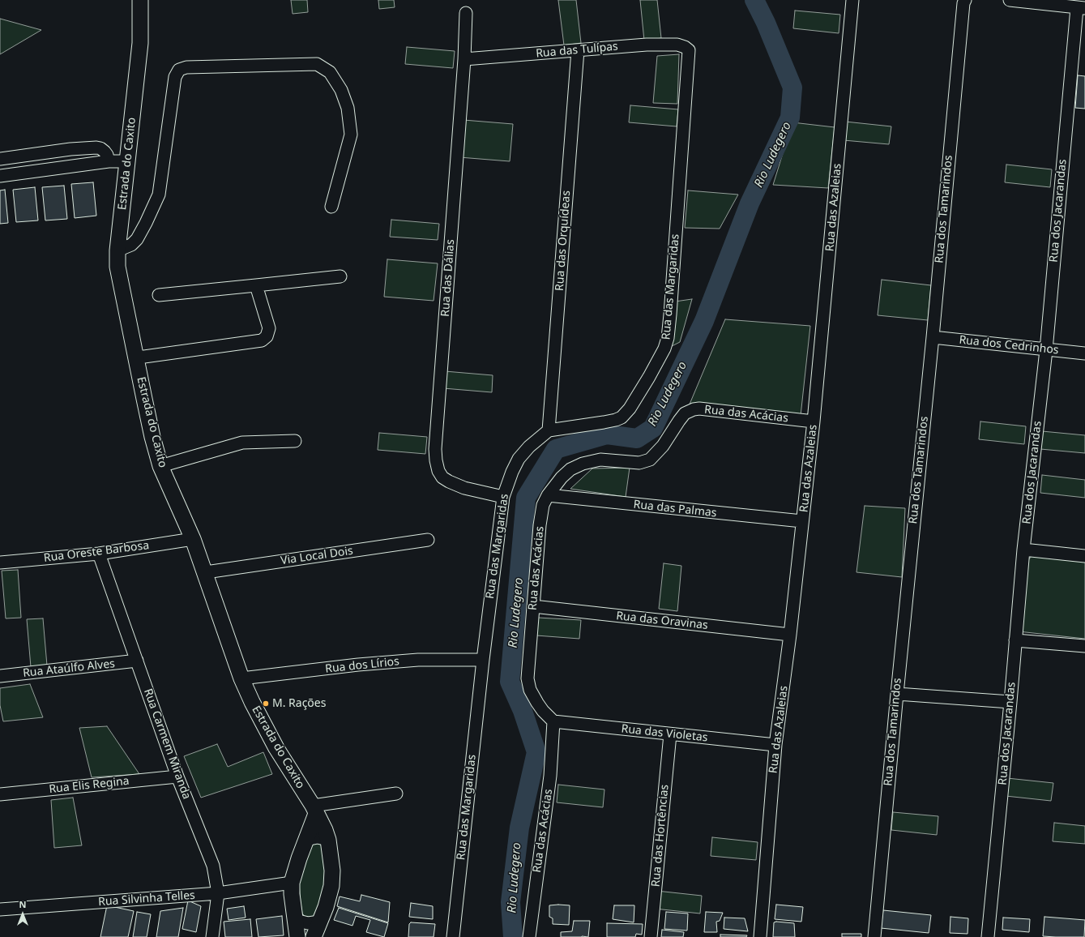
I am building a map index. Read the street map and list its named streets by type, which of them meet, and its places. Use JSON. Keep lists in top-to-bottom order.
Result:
{
  "streets": {
    "main road": ["Estrada do Caxito"],
    "street": [
      "Rua das Tulípas",
      "Rua das Azaleias",
      "Rua dos Tamarindos",
      "Rua dos Jacarandas",
      "Rua das Orquídeas",
      "Rua das Dálias",
      "Rua das Margaridas",
      "Rua dos Cedrinhos",
      "Rua das Acácias",
      "Rua das Palmas",
      "Rua Oreste Barbosa",
      "Via Local Dois",
      "Rua das Oravinas",
      "Rua dos Lírios",
      "Rua Ataúlfo Alves",
      "Rua das Violetas",
      "Rua Carmem Miranda",
      "Rua Elis Regina",
      "Rua das Hortências",
      "Rua Silvinha Telles"
    ]
  },
  "crossings": [
    ["Rua das Tulípas", "Rua das Orquídeas"],
    ["Rua das Tulípas", "Rua das Dálias"],
    ["Rua das Tulípas", "Rua das Margaridas"],
    ["Estrada do Caxito", "Rua Oreste Barbosa"],
    ["Estrada do Caxito", "Via Local Dois"],
    ["Estrada do Caxito", "Rua dos Lírios"],
    ["Rua das Azaleias", "Rua das Acácias"],
    ["Rua das Azaleias", "Rua das Palmas"],
    ["Rua das Azaleias", "Rua das Oravinas"],
    ["Rua das Azaleias", "Rua das Violetas"],
    ["Rua dos Tamarindos", "Rua dos Cedrinhos"],
    ["Rua dos Jacarandas", "Rua dos Cedrinhos"],
    ["Rua das Orquídeas", "Rua das Margaridas"],
    ["Rua das Dálias", "Rua das Margaridas"],
    ["Rua das Margaridas", "Rua dos Lírios"],
    ["Rua das Acácias", "Rua das Palmas"],
    ["Rua das Acácias", "Rua das Oravinas"],
    ["Rua das Acácias", "Rua das Violetas"],
    ["Rua Oreste Barbosa", "Rua Carmem Miranda"],
    ["Rua Ataúlfo Alves", "Rua Carmem Miranda"],
    ["Rua das Violetas", "Rua das Hortências"],
    ["Rua Carmem Miranda", "Rua Elis Regina"],
    ["Rua Carmem Miranda", "Rua Silvinha Telles"]
  ],
  "water": ["Rio Ludegero"],
  "places": ["M. Rações"],
  "north": "top"
}
